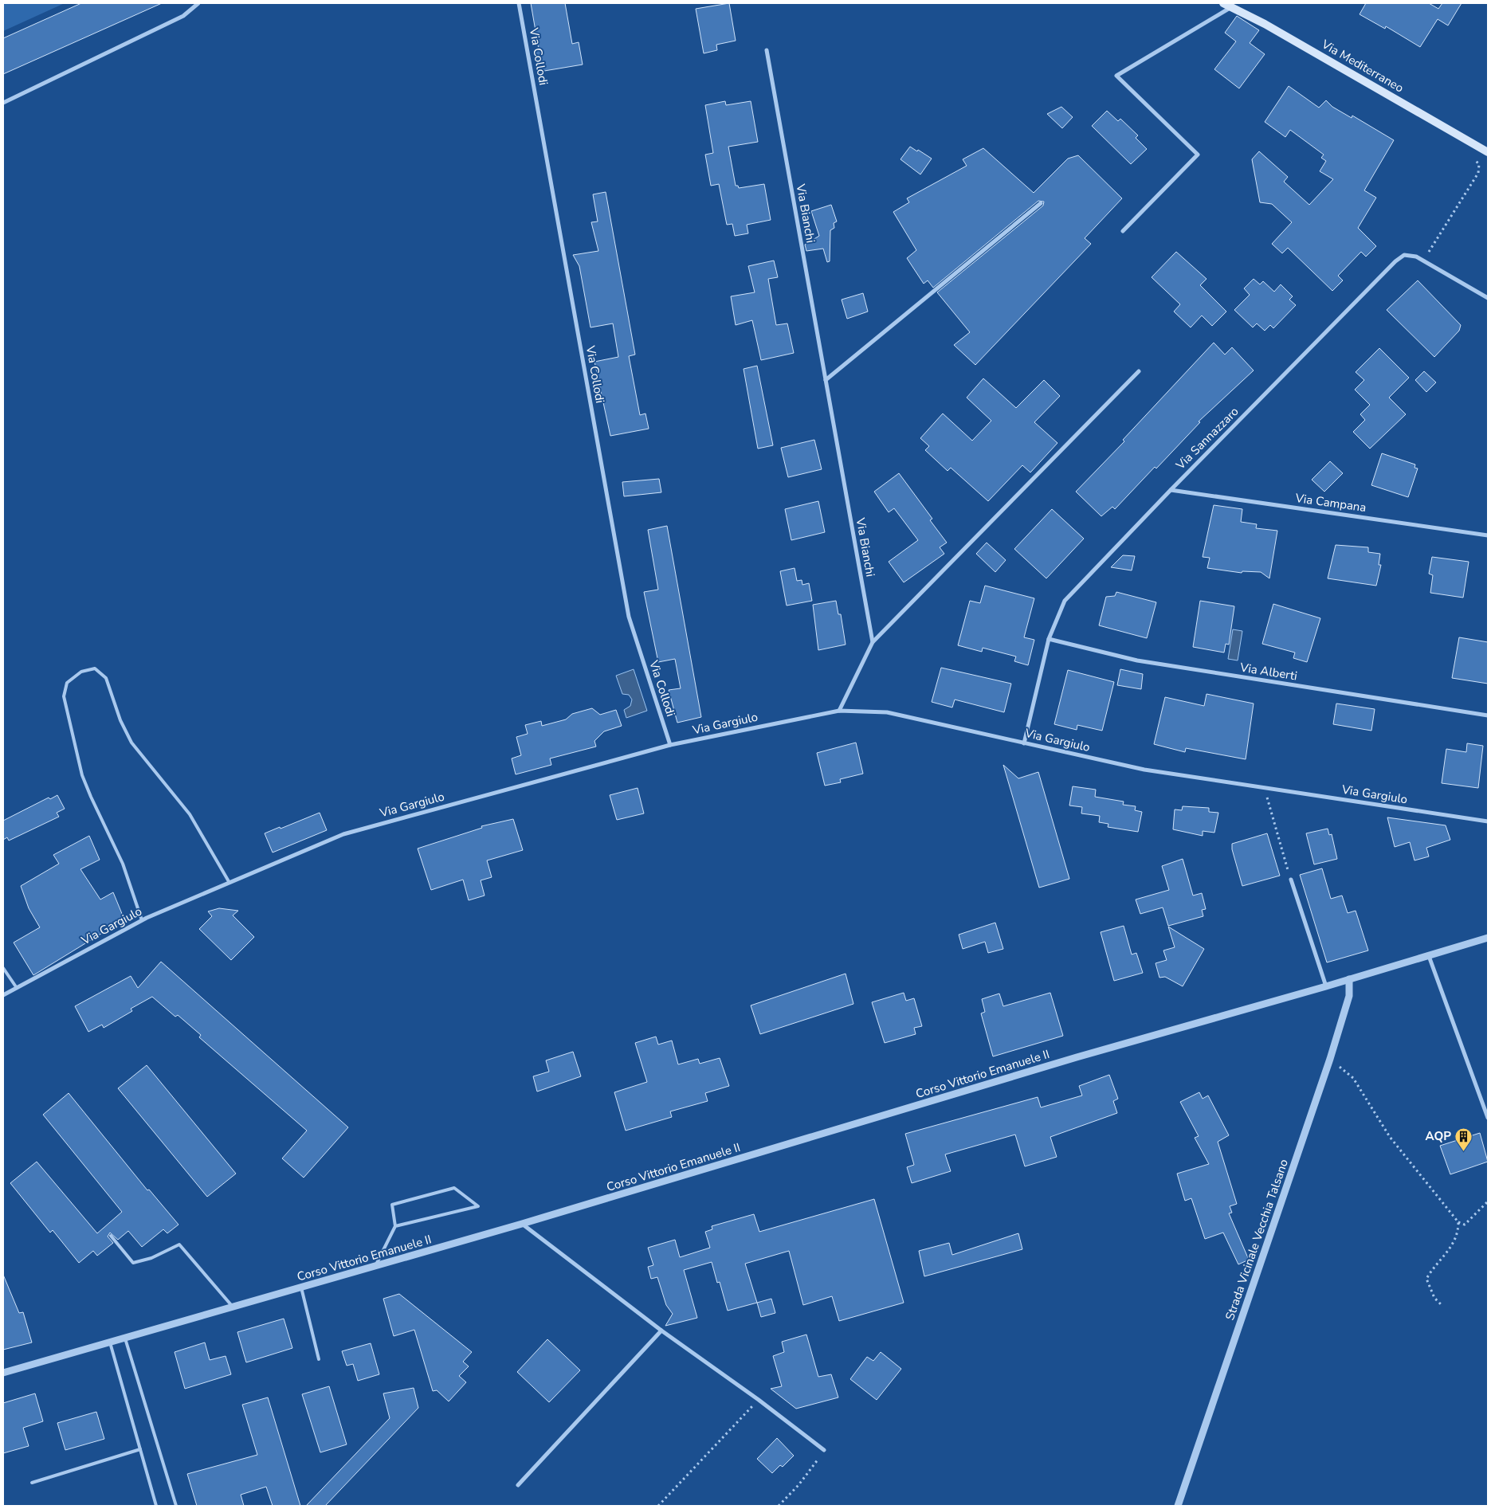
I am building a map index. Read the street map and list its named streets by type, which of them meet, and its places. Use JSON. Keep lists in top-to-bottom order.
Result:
{
  "streets": {
    "main road": ["Via Mediterraneo"],
    "street": [
      "Via Collodi",
      "Via Bianchi",
      "Via Sannazzaro",
      "Via Campana",
      "Via Alberti",
      "Via Gargiulo",
      "Corso Vittorio Emanuele II",
      "Strada Vicinale Vecchia Talsano"
    ]
  },
  "crossings": [
    ["Via Collodi", "Via Gargiulo"],
    ["Via Sannazzaro", "Via Campana"],
    ["Via Sannazzaro", "Via Alberti"],
    ["Via Sannazzaro", "Via Gargiulo"],
    ["Corso Vittorio Emanuele II", "Strada Vicinale Vecchia Talsano"]
  ],
  "places": {
    "building": ["AQP"]
  }
}
